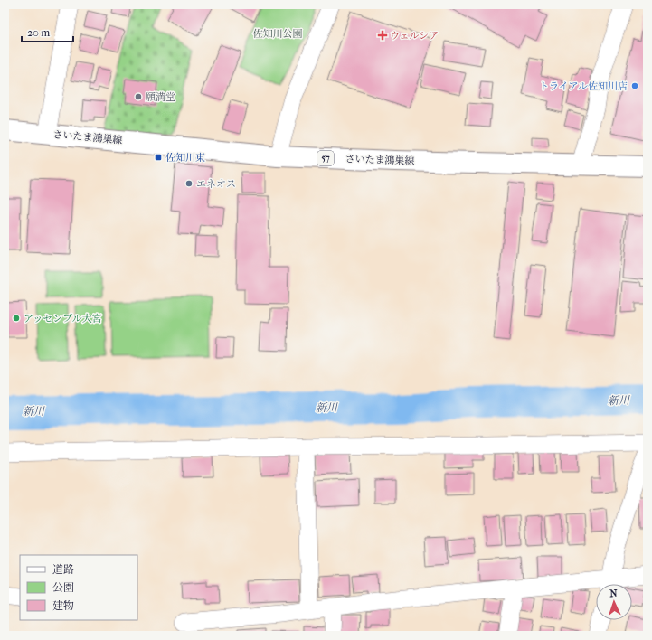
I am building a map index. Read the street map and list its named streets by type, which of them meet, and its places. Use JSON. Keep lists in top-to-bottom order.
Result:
{
  "streets": {
    "main road": ["さいたま鴻巣線", "57"]
  },
  "water": ["新川"],
  "parks": ["佐知川公園"],
  "places": {
    "health": ["ウェルシア"],
    "other": [
      "トライアル佐知川店",
      "願満堂",
      "エネオス",
      "アッセンブル大宮"
    ],
    "transit": ["佐知川東"]
  },
  "legend": ["道路", "公園", "建物"],
  "scale_bar": "20 m",
  "north": "top"
}
